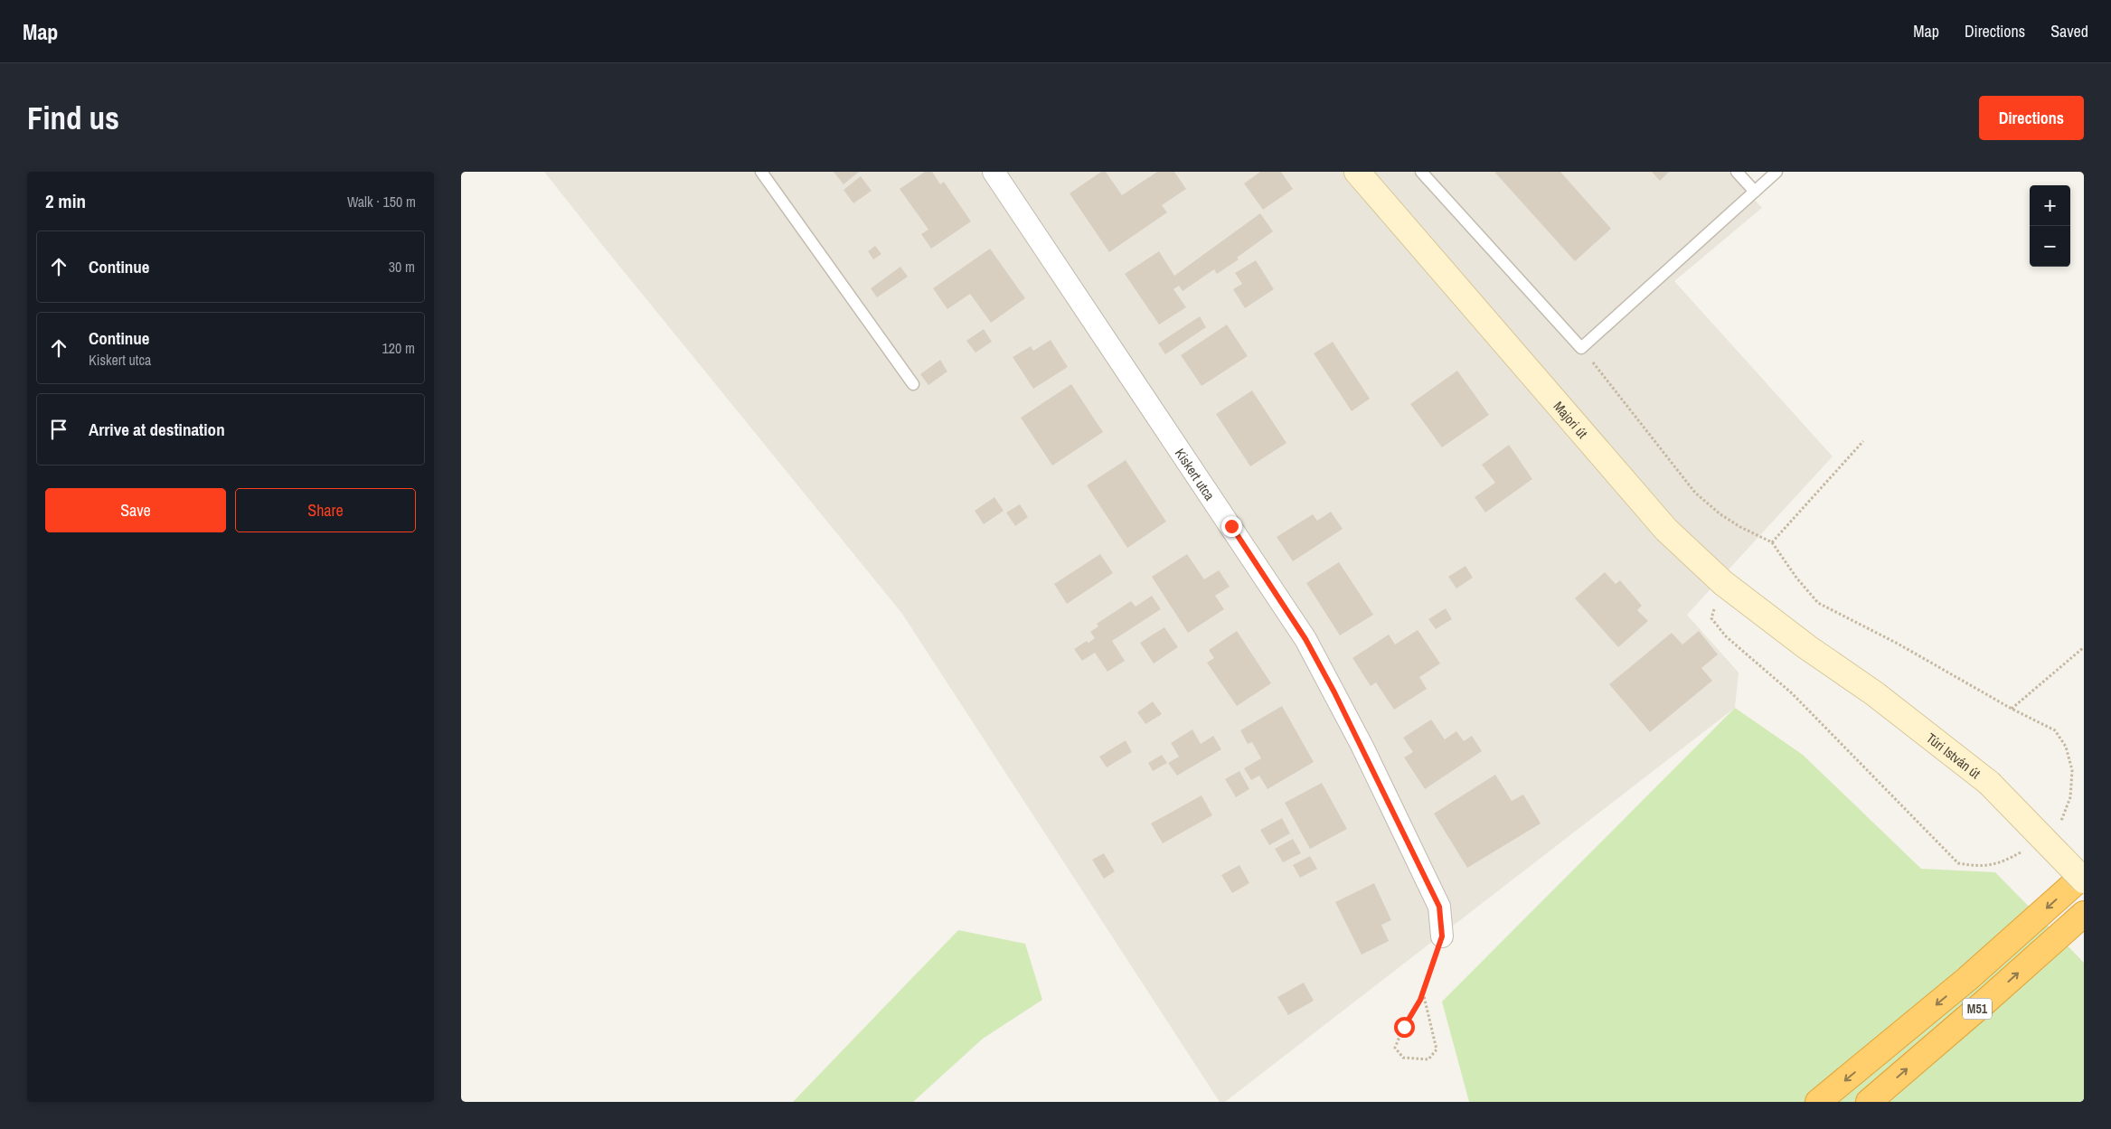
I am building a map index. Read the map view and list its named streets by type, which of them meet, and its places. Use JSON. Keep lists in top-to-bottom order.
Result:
{
  "streets": {
    "highway": ["M51"],
    "street": ["Majori út", "Kiskert utca", "Túri István út"]
  },
  "crossings": [
    ["Majori út", "Túri István út"]
  ],
  "page": {
    "header": "Map",
    "nav": ["Map", "Directions", "Saved"],
    "buttons": [
      "Directions",
      ["Save", "Share"]
    ],
    "title": "Find us",
    "heading": ["2 min", "Walk · 150 m"],
    "map_buttons": ["+", "−"],
    "list": [
      ["Continue", "30 m"],
      ["Continue", "Kiskert utca", "120 m"],
      "Arrive at destination"
    ]
  }
}
